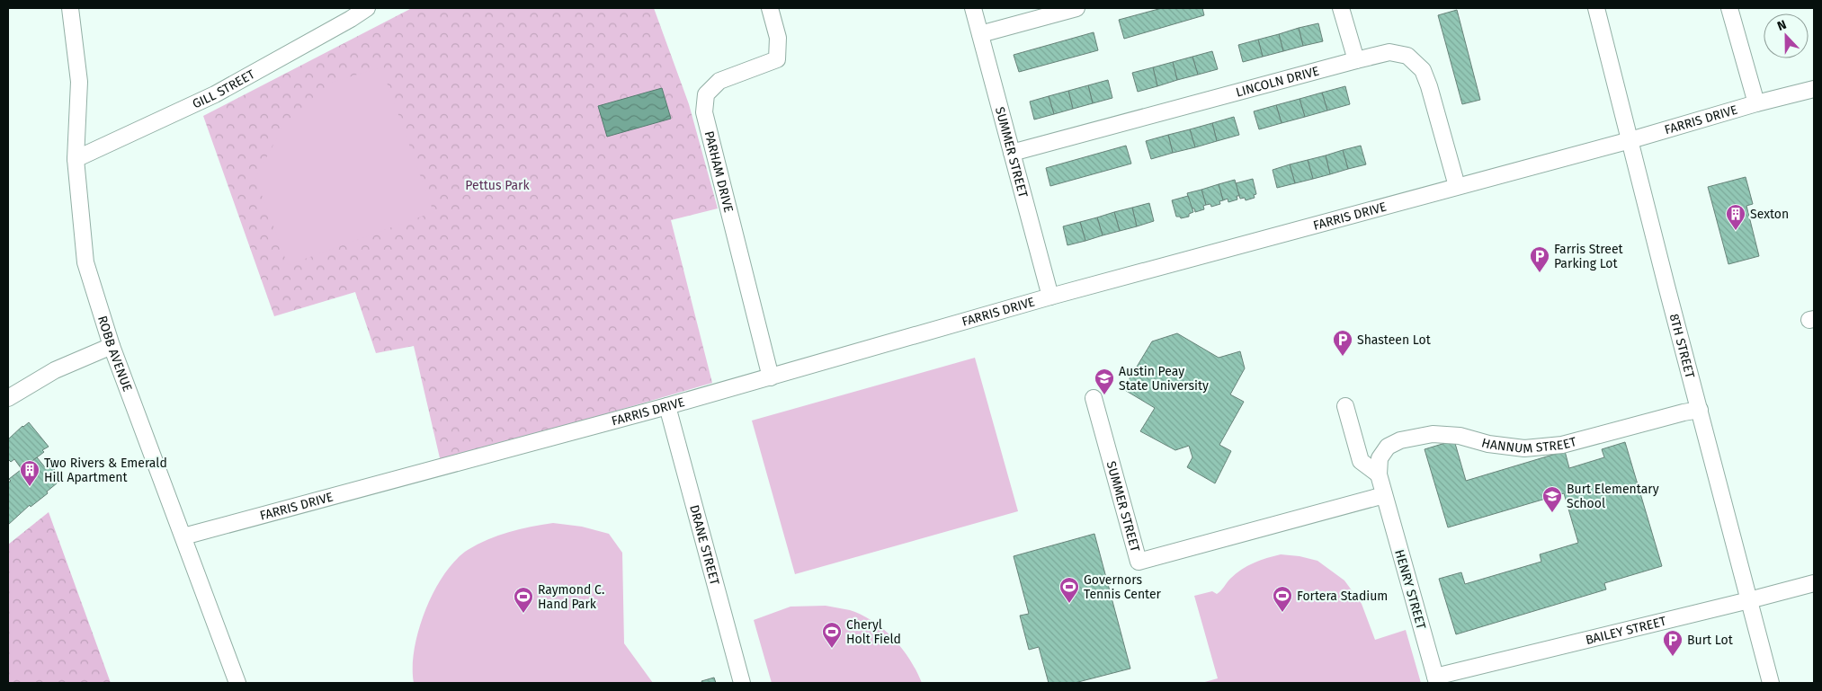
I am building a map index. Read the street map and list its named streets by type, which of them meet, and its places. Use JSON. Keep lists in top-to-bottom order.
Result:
{
  "streets": {
    "street": [
      "LINCOLN DRIVE",
      "GILL STREET",
      "FARRIS DRIVE",
      "SUMMER STREET",
      "PARHAM DRIVE",
      "8TH STREET",
      "ROBB AVENUE",
      "HANNUM STREET",
      "DRANE STREET",
      "HENRY STREET",
      "BAILEY STREET"
    ]
  },
  "crossings": [
    ["LINCOLN DRIVE", "FARRIS DRIVE"],
    ["LINCOLN DRIVE", "SUMMER STREET"],
    ["GILL STREET", "ROBB AVENUE"],
    ["FARRIS DRIVE", "SUMMER STREET"],
    ["FARRIS DRIVE", "PARHAM DRIVE"],
    ["FARRIS DRIVE", "8TH STREET"],
    ["FARRIS DRIVE", "ROBB AVENUE"],
    ["FARRIS DRIVE", "DRANE STREET"],
    ["SUMMER STREET", "HANNUM STREET"],
    ["SUMMER STREET", "HENRY STREET"],
    ["8TH STREET", "HANNUM STREET"],
    ["8TH STREET", "BAILEY STREET"],
    ["HANNUM STREET", "HENRY STREET"],
    ["HENRY STREET", "BAILEY STREET"]
  ],
  "parks": ["Pettus Park"],
  "places": {
    "building": ["Sexton", "Two Rivers & Emerald Hill Apartment"],
    "parking": ["Farris Street Parking Lot", "Shasteen Lot", "Burt Lot"],
    "school or university": ["Austin Peay State University", "Burt Elementary School"],
    "sports": [
      "Governors Tennis Center",
      "Fortera Stadium",
      "Raymond C. Hand Park",
      "Cheryl Holt Field"
    ]
  },
  "north": "top"
}
